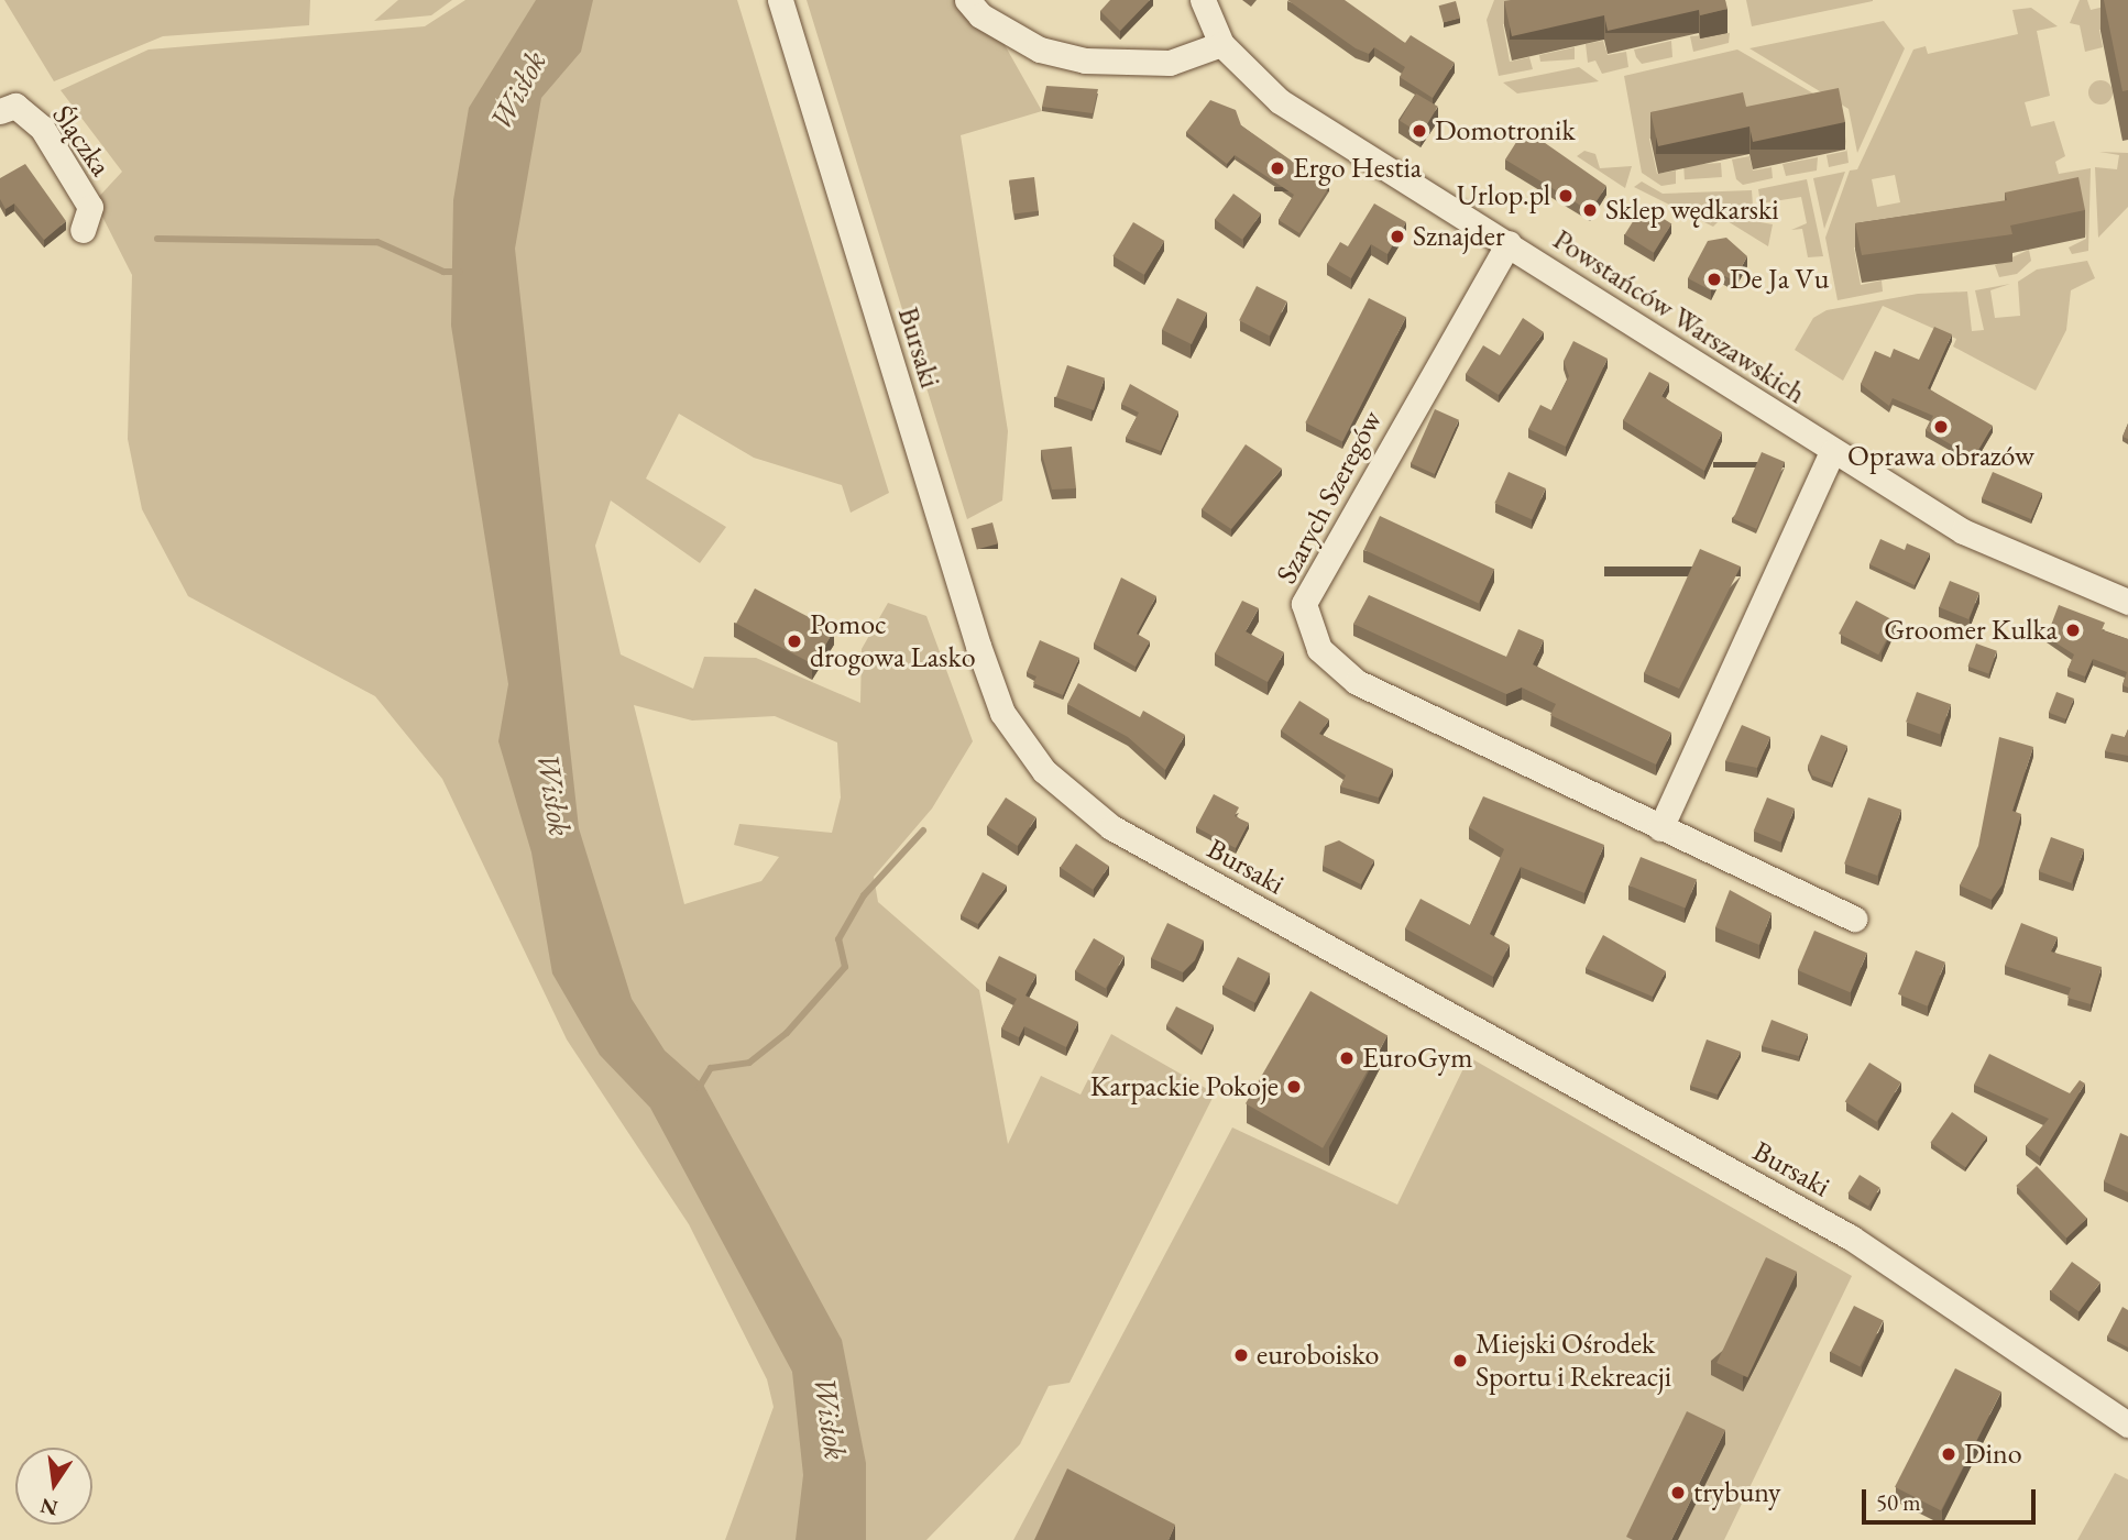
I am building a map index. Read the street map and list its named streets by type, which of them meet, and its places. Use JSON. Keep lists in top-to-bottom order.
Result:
{
  "streets": {
    "street": [
      "Ślączka",
      "Powstańców Warszawskich",
      "Bursaki",
      "Szarych Szeregów"
    ]
  },
  "crossings": [
    ["Powstańców Warszawskich", "Szarych Szeregów"]
  ],
  "water": ["Wisłok"],
  "places": [
    "Domotronik",
    "Ergo Hestia",
    "Urlop.pl",
    "Sklep wędkarski",
    "Sznajder",
    "De Ja Vu",
    "Oprawa obrazów",
    "Groomer Kulka",
    "Pomoc drogowa Lasko",
    "EuroGym",
    "Karpackie Pokoje",
    "euroboisko",
    "Miejski Ośrodek Sportu i Rekreacji",
    "Dino",
    "trybuny"
  ],
  "scale_bar": "50 m",
  "north": "bottom"
}
